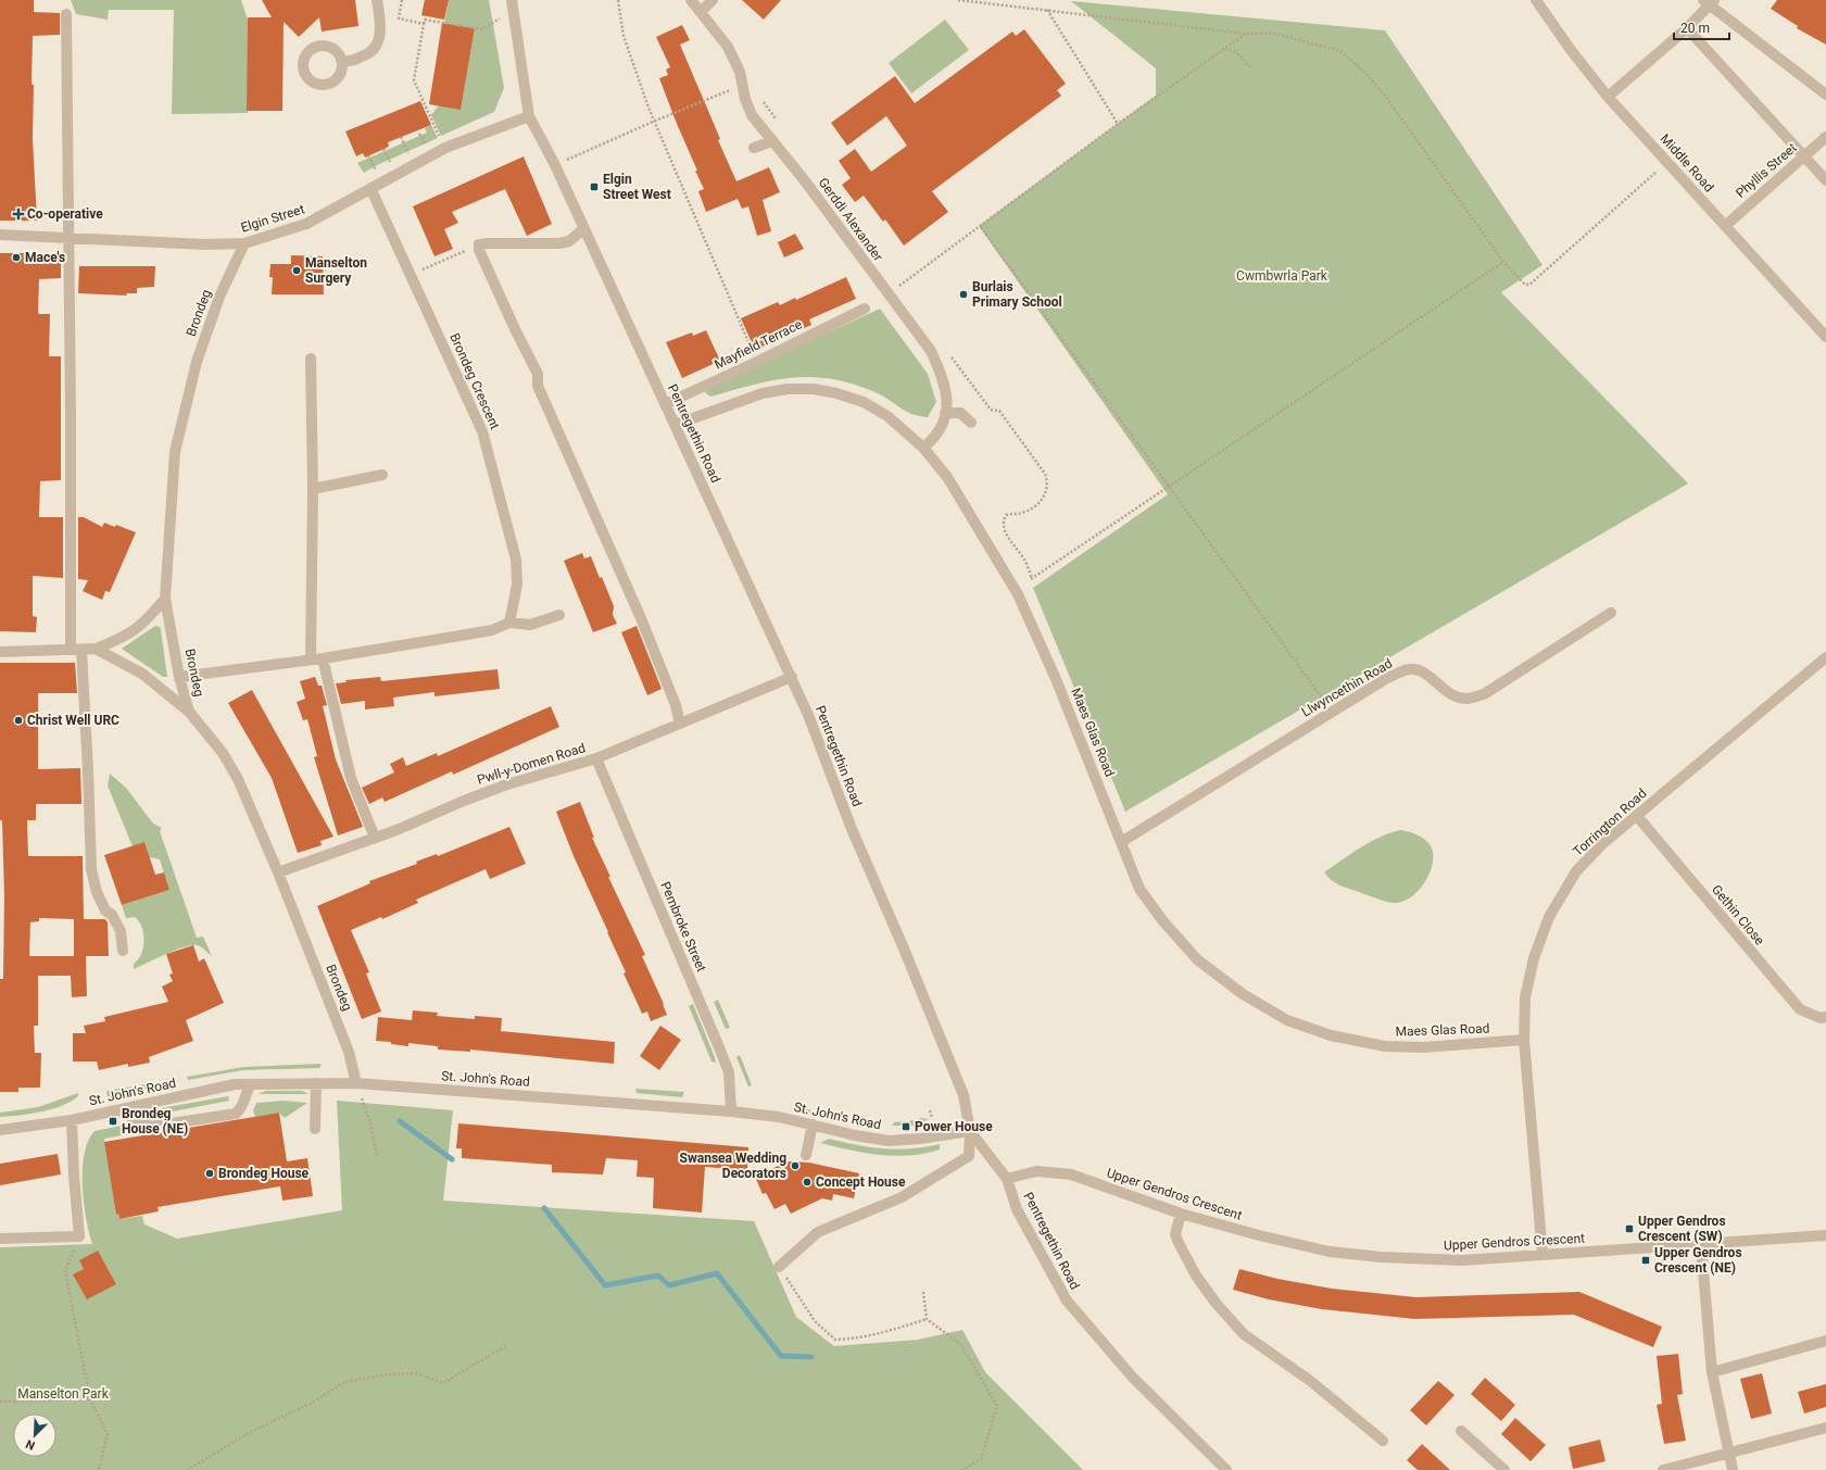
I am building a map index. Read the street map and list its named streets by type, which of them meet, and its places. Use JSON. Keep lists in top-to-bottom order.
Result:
{
  "streets": {
    "street": [
      "Middle Road",
      "Phyllis Street",
      "Elgin Street",
      "Gerddi Alexander",
      "Brondeg",
      "Mayfield Terrace",
      "Brondeg Crescent",
      "Pentregethin Road",
      "Llwyncethin Road",
      "Maes Glas Road",
      "Pwll-y-Domen Road",
      "Torrington Road",
      "Gethin Close",
      "Pembroke Street",
      "St. John's Road",
      "Upper Gendros Crescent"
    ]
  },
  "crossings": [
    ["Middle Road", "Phyllis Street"],
    ["Elgin Street", "Brondeg"],
    ["Elgin Street", "Brondeg Crescent"],
    ["Elgin Street", "Pentregethin Road"],
    ["Gerddi Alexander", "Maes Glas Road"],
    ["Brondeg", "Pwll-y-Domen Road"],
    ["Brondeg", "St. John's Road"],
    ["Mayfield Terrace", "Pentregethin Road"],
    ["Pentregethin Road", "Maes Glas Road"],
    ["Pentregethin Road", "Pwll-y-Domen Road"],
    ["Pentregethin Road", "St. John's Road"],
    ["Pentregethin Road", "Upper Gendros Crescent"],
    ["Llwyncethin Road", "Maes Glas Road"],
    ["Maes Glas Road", "Torrington Road"],
    ["Pwll-y-Domen Road", "Pembroke Street"],
    ["Torrington Road", "Gethin Close"],
    ["Torrington Road", "Upper Gendros Crescent"],
    ["Pembroke Street", "St. John's Road"]
  ],
  "parks": ["Cwmbwrla Park", "Manselton Park"],
  "places": {
    "transit": [
      "Elgin Street West",
      "Brondeg House (NE)",
      "Power House",
      "Upper Gendros Crescent (SW)",
      "Upper Gendros Crescent (NE)"
    ],
    "health": ["Co-operative"],
    "other": [
      "Mace's",
      "Manselton Surgery",
      "Burlais Primary School",
      "Christ Well URC",
      "Swansea Wedding Decorators",
      "Brondeg House",
      "Concept House"
    ]
  },
  "scale_bar": "20 m",
  "north": "bottom left"
}
